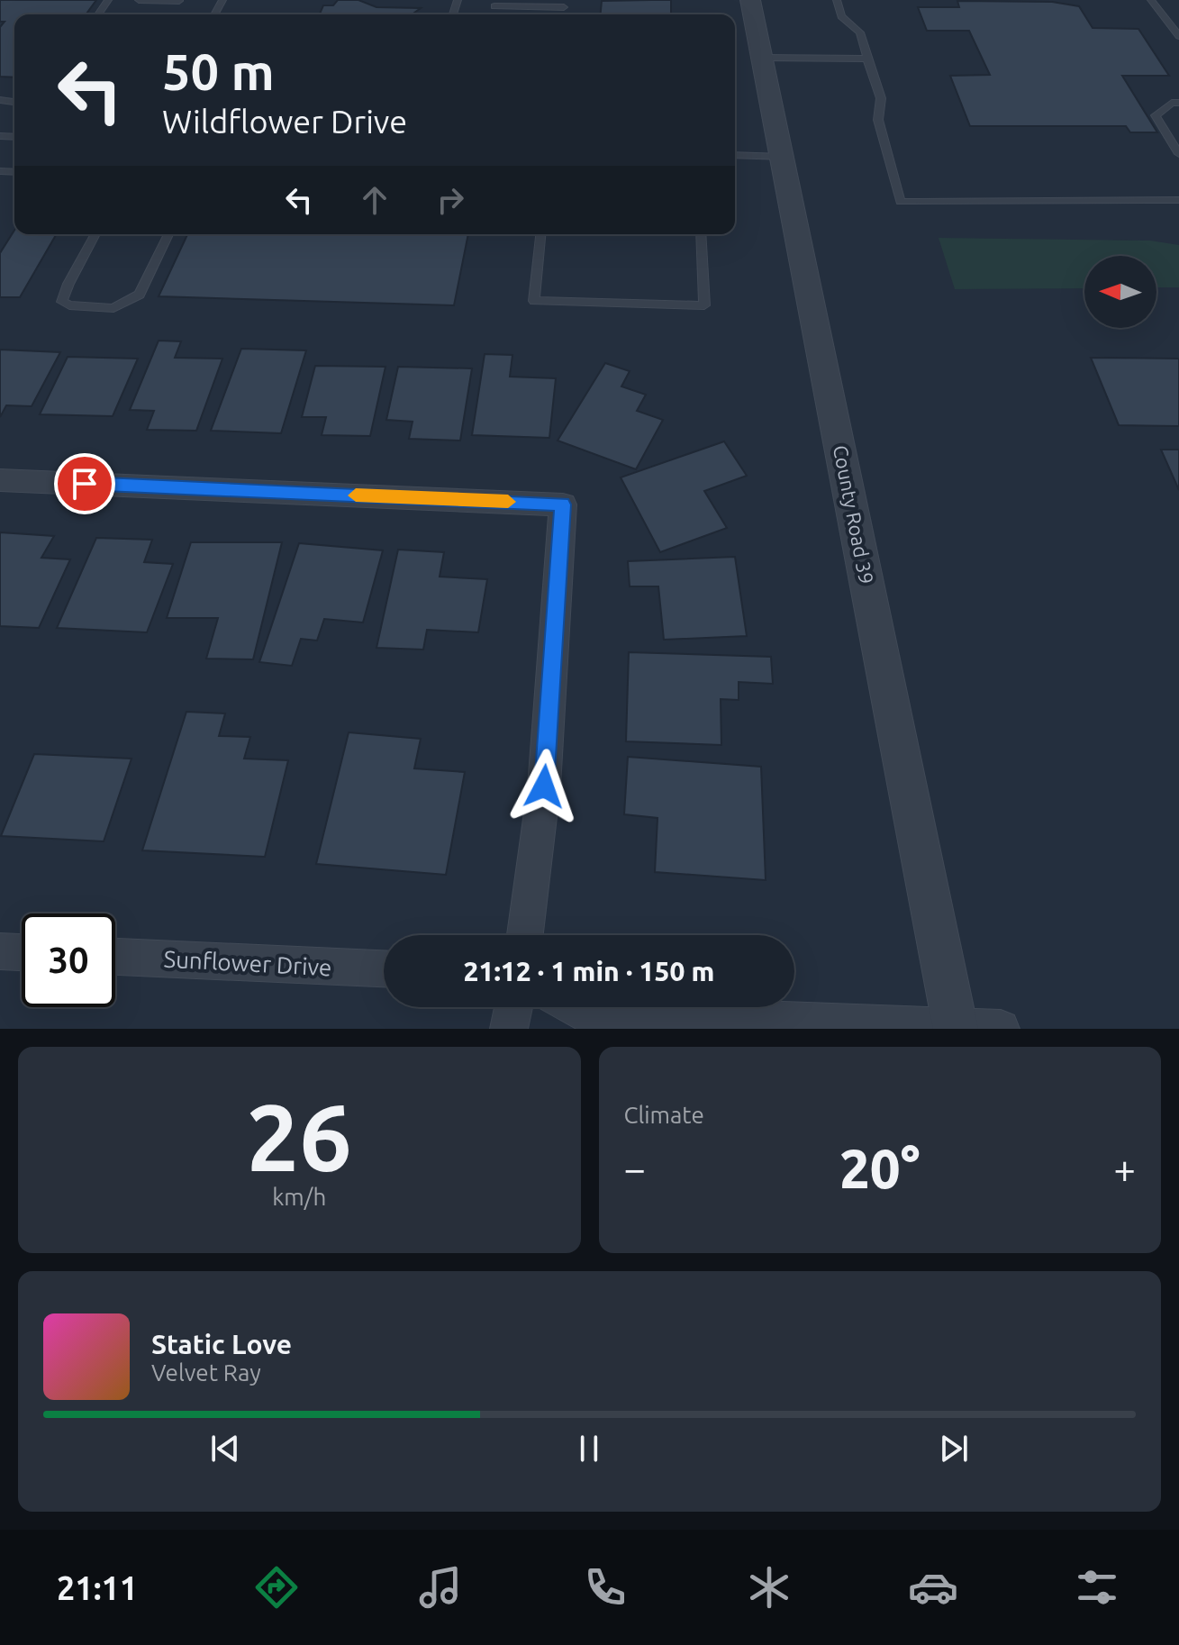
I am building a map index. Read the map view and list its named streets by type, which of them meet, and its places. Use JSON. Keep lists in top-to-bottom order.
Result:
{
  "streets": {
    "street": ["County Road 39", "Sunflower Drive"]
  },
  "north": "left",
  "page": {
    "turn": ["50 m", "Wildflower Drive"],
    "limit": "30",
    "trip": "21:12 · 1 min · 150 m",
    "tile": [
      ["26", "km/h"],
      "Climate"
    ],
    "heat": ["−", "20°", "+"],
    "song": ["Static Love", "Velvet Ray"],
    "tabs": "21:11"
  }
}
